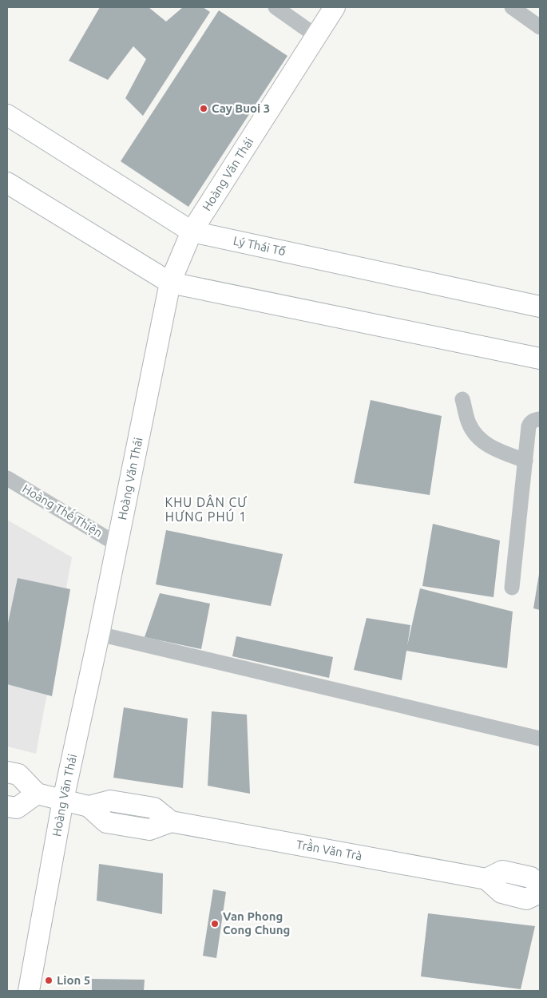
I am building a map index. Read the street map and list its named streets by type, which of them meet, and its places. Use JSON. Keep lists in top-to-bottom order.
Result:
{
  "streets": {
    "street": [
      "Hoàng Văn Thái",
      "Lý Thái Tổ",
      "Hoàng Thế Thiện",
      "Trần Văn Trà"
    ]
  },
  "crossings": [
    ["Hoàng Văn Thái", "Lý Thái Tổ"],
    ["Hoàng Văn Thái", "Hoàng Thế Thiện"],
    ["Hoàng Văn Thái", "Trần Văn Trà"]
  ],
  "districts": ["KHU DÂN CƯ HƯNG PHÚ 1"],
  "places": ["Cay Buoi 3", "Van Phong Cong Chung", "Lion 5"]
}
